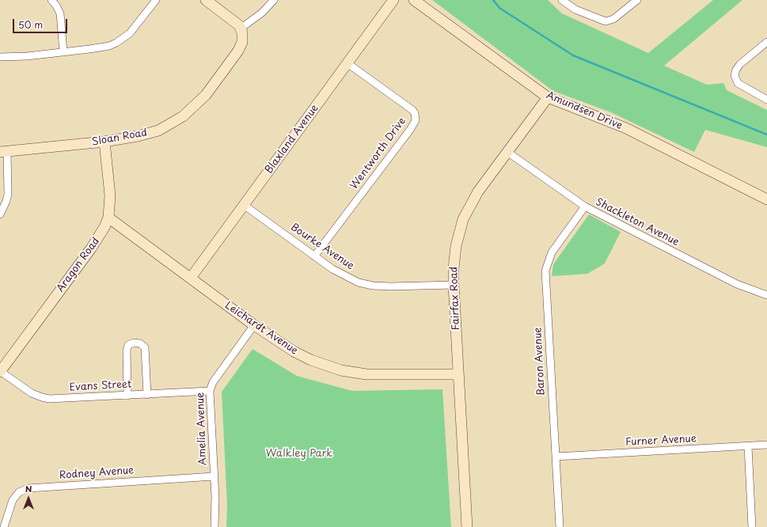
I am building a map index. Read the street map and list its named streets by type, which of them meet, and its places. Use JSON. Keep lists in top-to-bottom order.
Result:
{
  "streets": {
    "street": [
      "Amundsen Drive",
      "Sloan Road",
      "Blaxland Avenue",
      "Wentworth Drive",
      "Shackleton Avenue",
      "Bourke Avenue",
      "Aragon Road",
      "Fairfax Road",
      "Leichardt Avenue",
      "Baron Avenue",
      "Evans Street",
      "Amelia Avenue",
      "Furner Avenue",
      "Rodney Avenue"
    ]
  },
  "crossings": [
    ["Amundsen Drive", "Fairfax Road"],
    ["Sloan Road", "Aragon Road"],
    ["Blaxland Avenue", "Wentworth Drive"],
    ["Blaxland Avenue", "Bourke Avenue"],
    ["Blaxland Avenue", "Leichardt Avenue"],
    ["Wentworth Drive", "Bourke Avenue"],
    ["Shackleton Avenue", "Fairfax Road"],
    ["Shackleton Avenue", "Baron Avenue"],
    ["Bourke Avenue", "Fairfax Road"],
    ["Aragon Road", "Leichardt Avenue"],
    ["Aragon Road", "Evans Street"],
    ["Fairfax Road", "Leichardt Avenue"],
    ["Leichardt Avenue", "Amelia Avenue"],
    ["Baron Avenue", "Furner Avenue"],
    ["Evans Street", "Amelia Avenue"],
    ["Amelia Avenue", "Rodney Avenue"]
  ],
  "parks": ["Walkley Park"],
  "scale_bar": "50 m",
  "north": "top"
}
